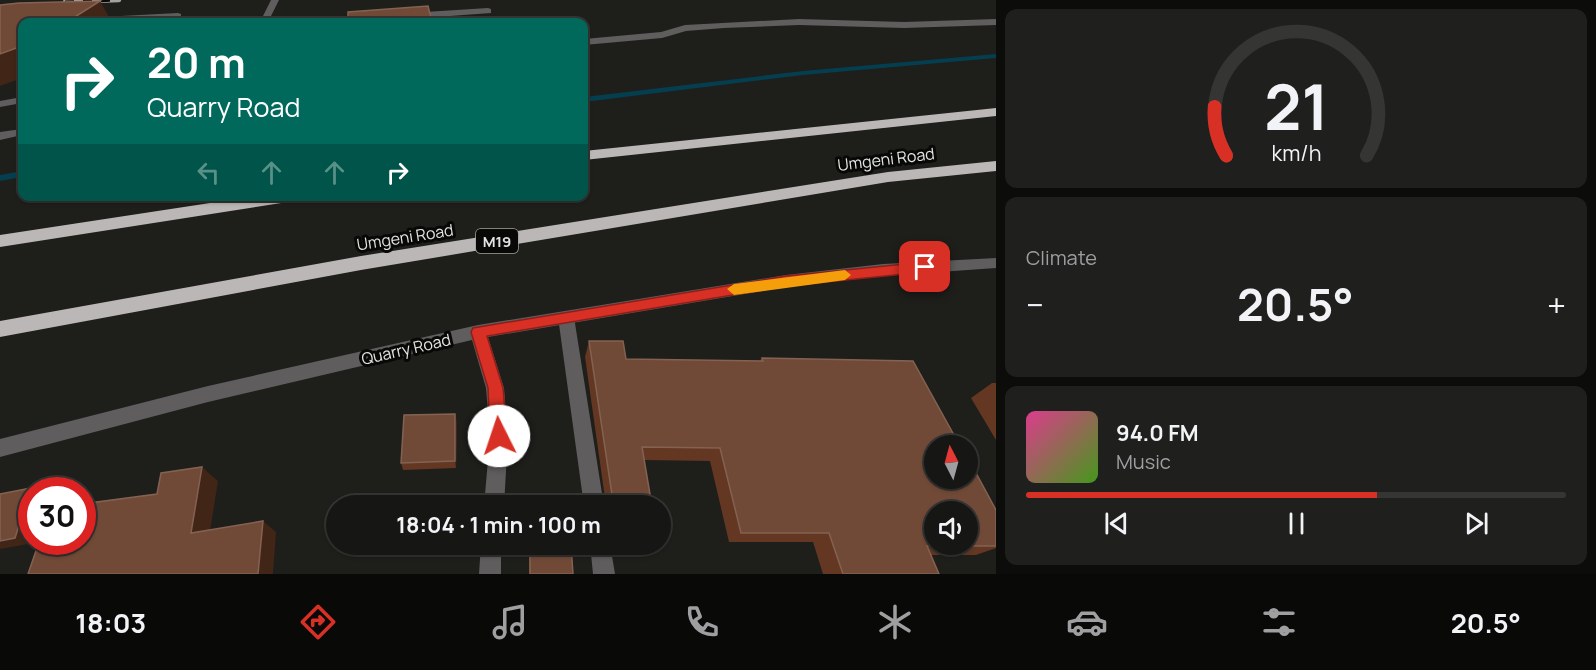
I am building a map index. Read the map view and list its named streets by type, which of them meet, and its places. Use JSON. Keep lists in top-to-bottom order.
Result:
{
  "streets": {
    "highway": ["Umgeni Road", "M19"],
    "street": ["Quarry Road"]
  },
  "north": "top",
  "page": {
    "turn": ["20 m", "Quarry Road"],
    "tile": "Climate",
    "heat": ["−", "20.5°", "+"],
    "song": ["94.0 FM", "Music"],
    "limit": "30",
    "trip": "18:04 · 1 min · 100 m",
    "tabs": ["18:03", "20.5°"],
    "gauge": ["21", "km/h"]
  }
}
